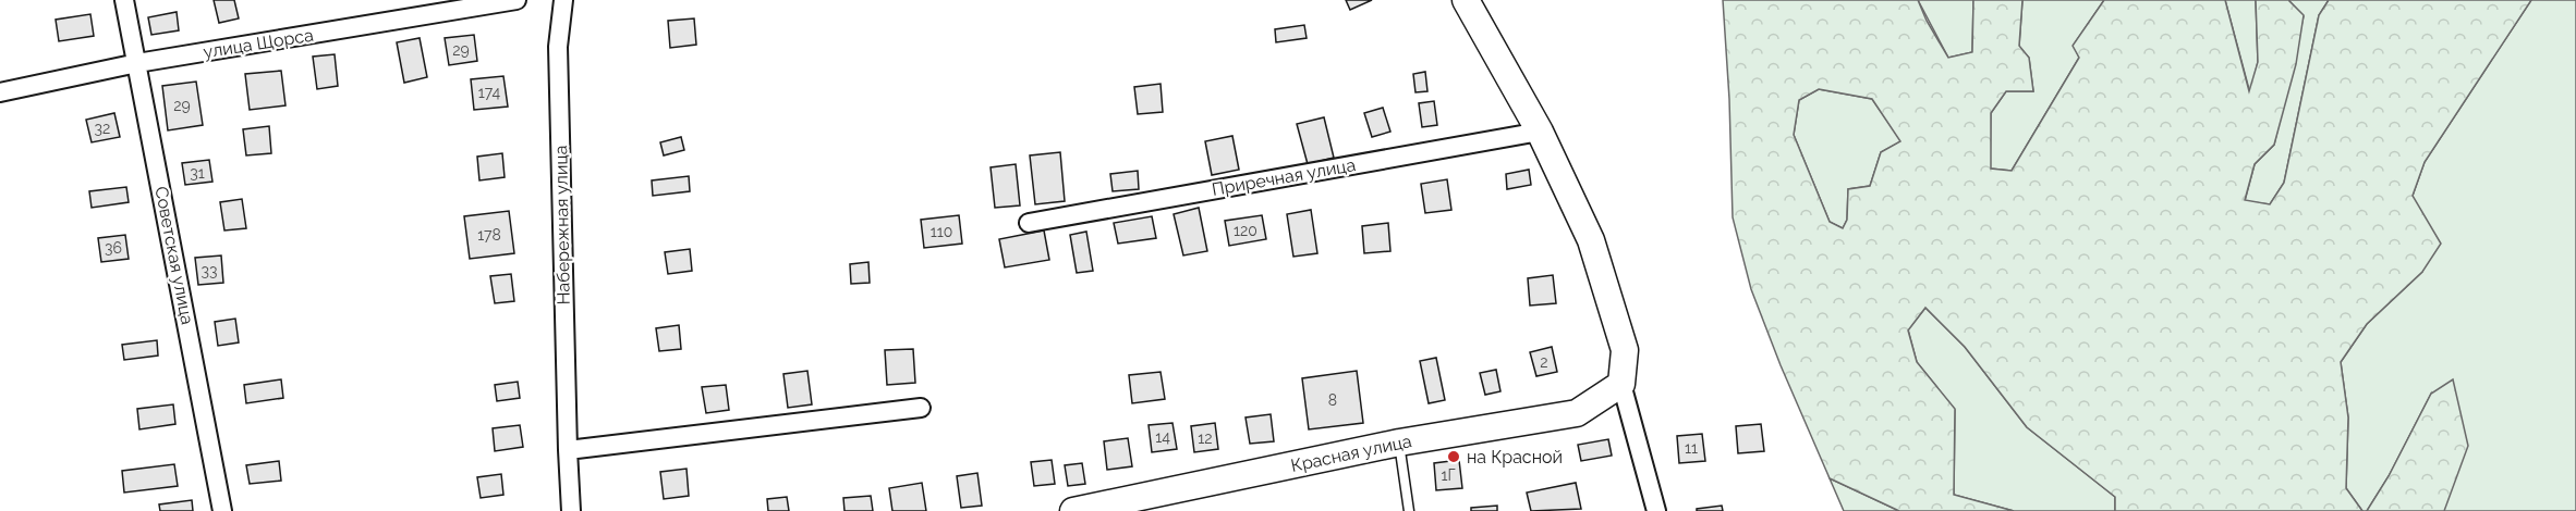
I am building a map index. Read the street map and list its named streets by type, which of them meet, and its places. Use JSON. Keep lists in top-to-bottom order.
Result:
{
  "streets": {
    "street": [
      "улица Щорса",
      "Приречная улица",
      "Набережная улица",
      "Советская улица",
      "Красная улица"
    ]
  },
  "crossings": [
    ["улица Щорса", "Советская улица"]
  ],
  "places": ["на Красной"],
  "house_numbers": [
    "29",
    "174",
    "29",
    "32",
    "31",
    "120",
    "110",
    "178",
    "36",
    "33",
    "2",
    "8",
    "14",
    "12",
    "11",
    "1Г"
  ]
}
